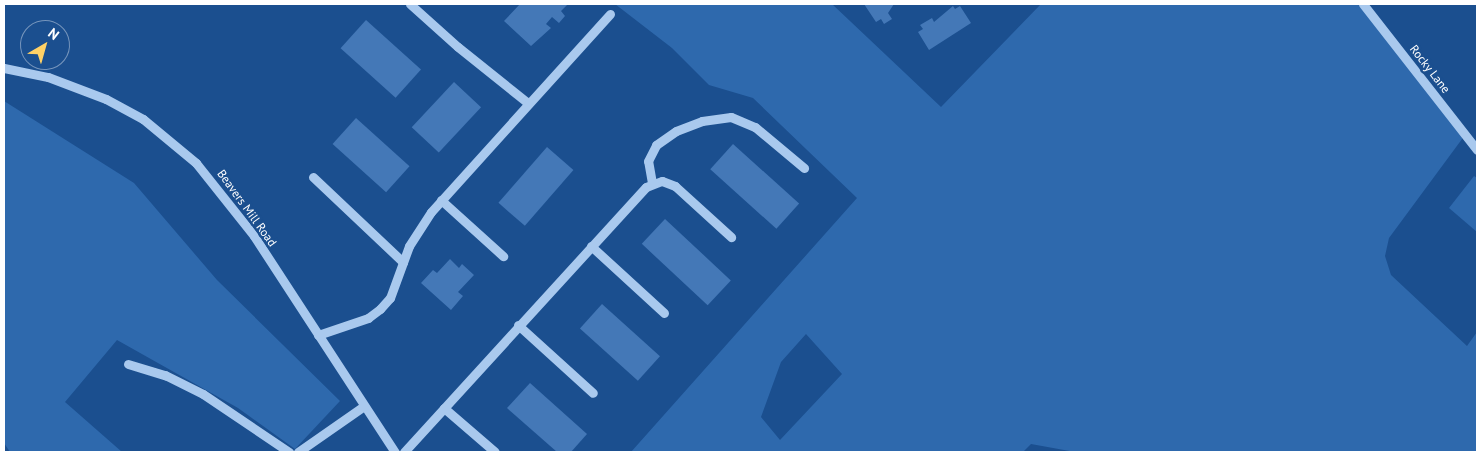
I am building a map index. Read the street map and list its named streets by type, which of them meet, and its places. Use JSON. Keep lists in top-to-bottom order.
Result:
{
  "streets": {
    "street": ["Rocky Lane", "Beavers Mill Road"]
  },
  "north": "top right"
}
